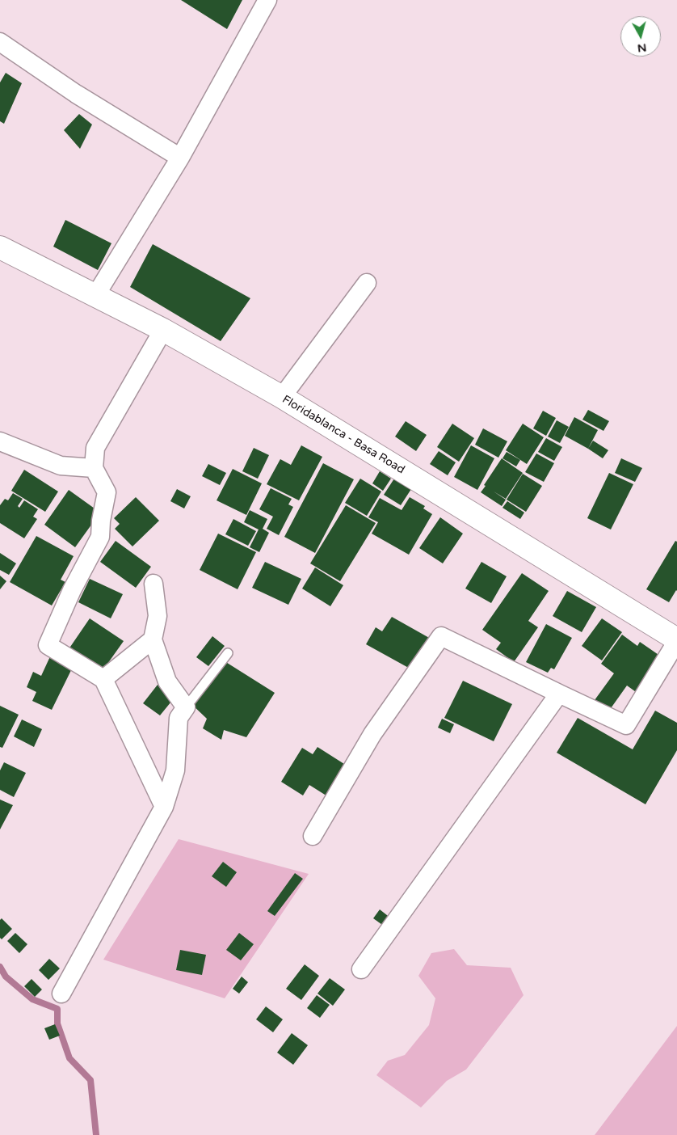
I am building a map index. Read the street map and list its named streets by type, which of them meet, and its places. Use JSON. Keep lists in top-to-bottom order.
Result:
{
  "streets": {
    "main road": ["Floridablanca - Basa Road"]
  },
  "north": "bottom"
}
